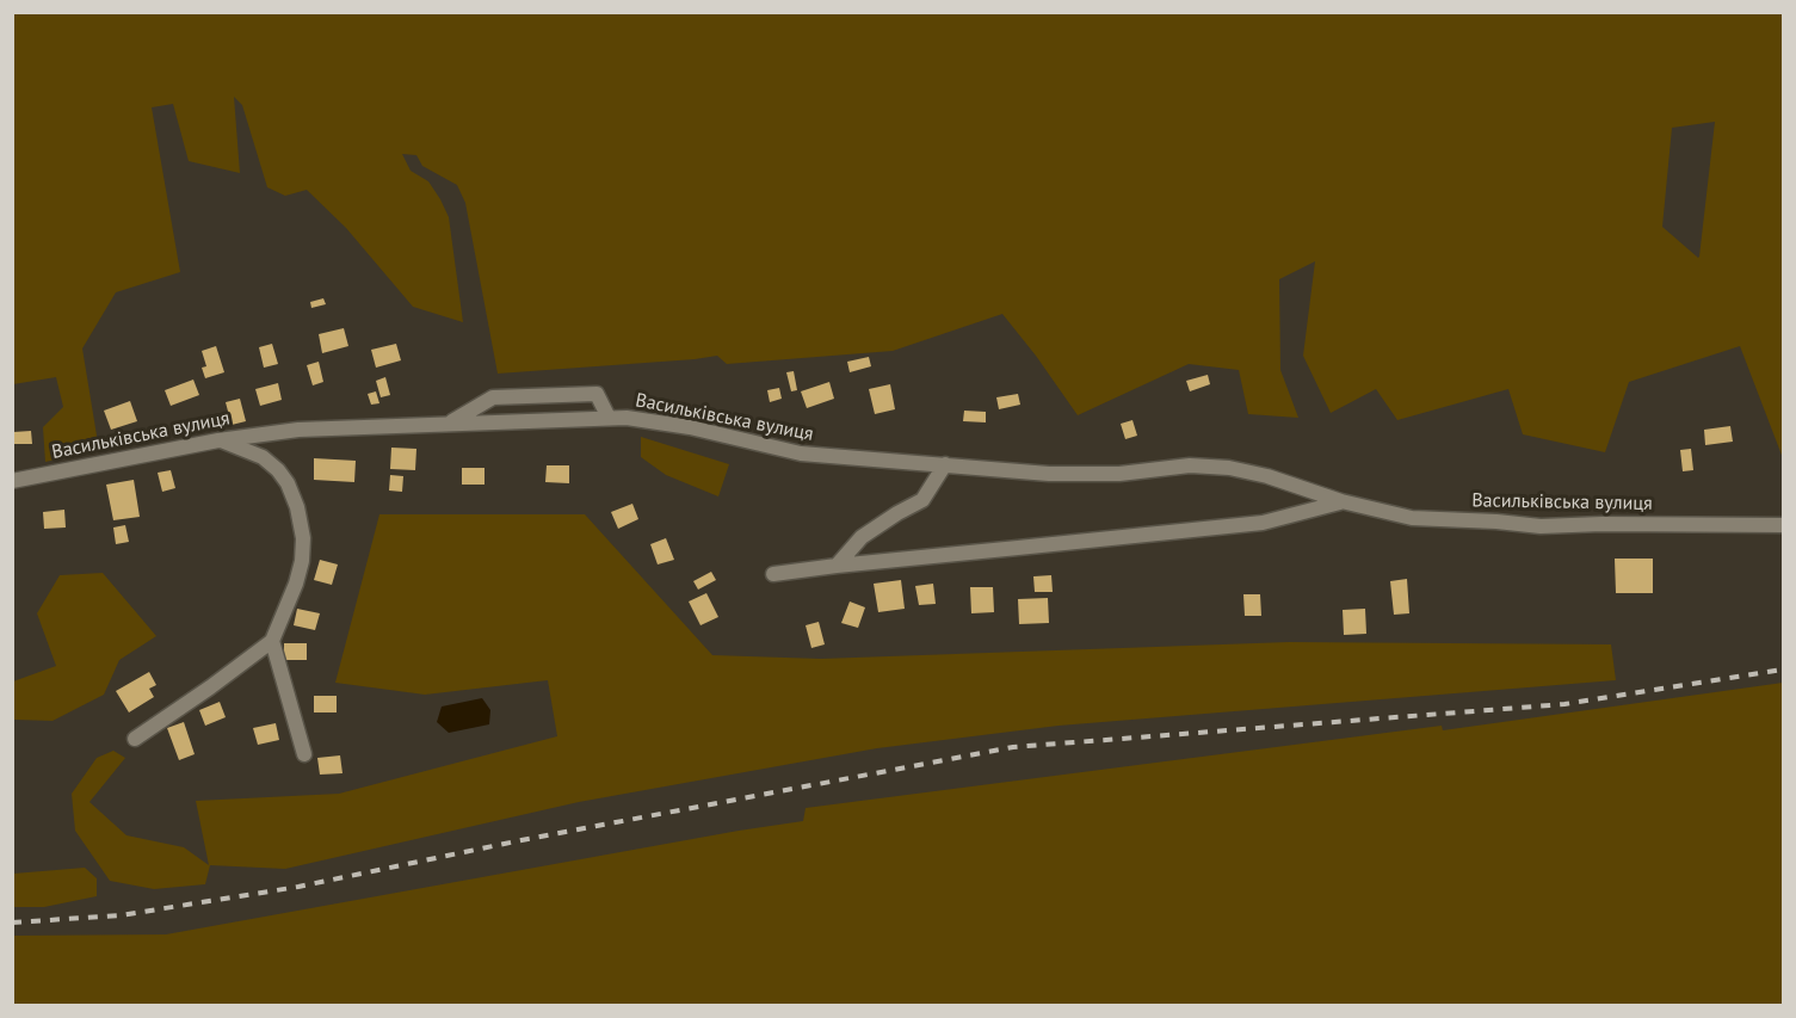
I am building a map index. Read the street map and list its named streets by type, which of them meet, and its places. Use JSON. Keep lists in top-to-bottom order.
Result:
{
  "streets": {
    "street": ["Васильківська вулиця"]
  }
}
